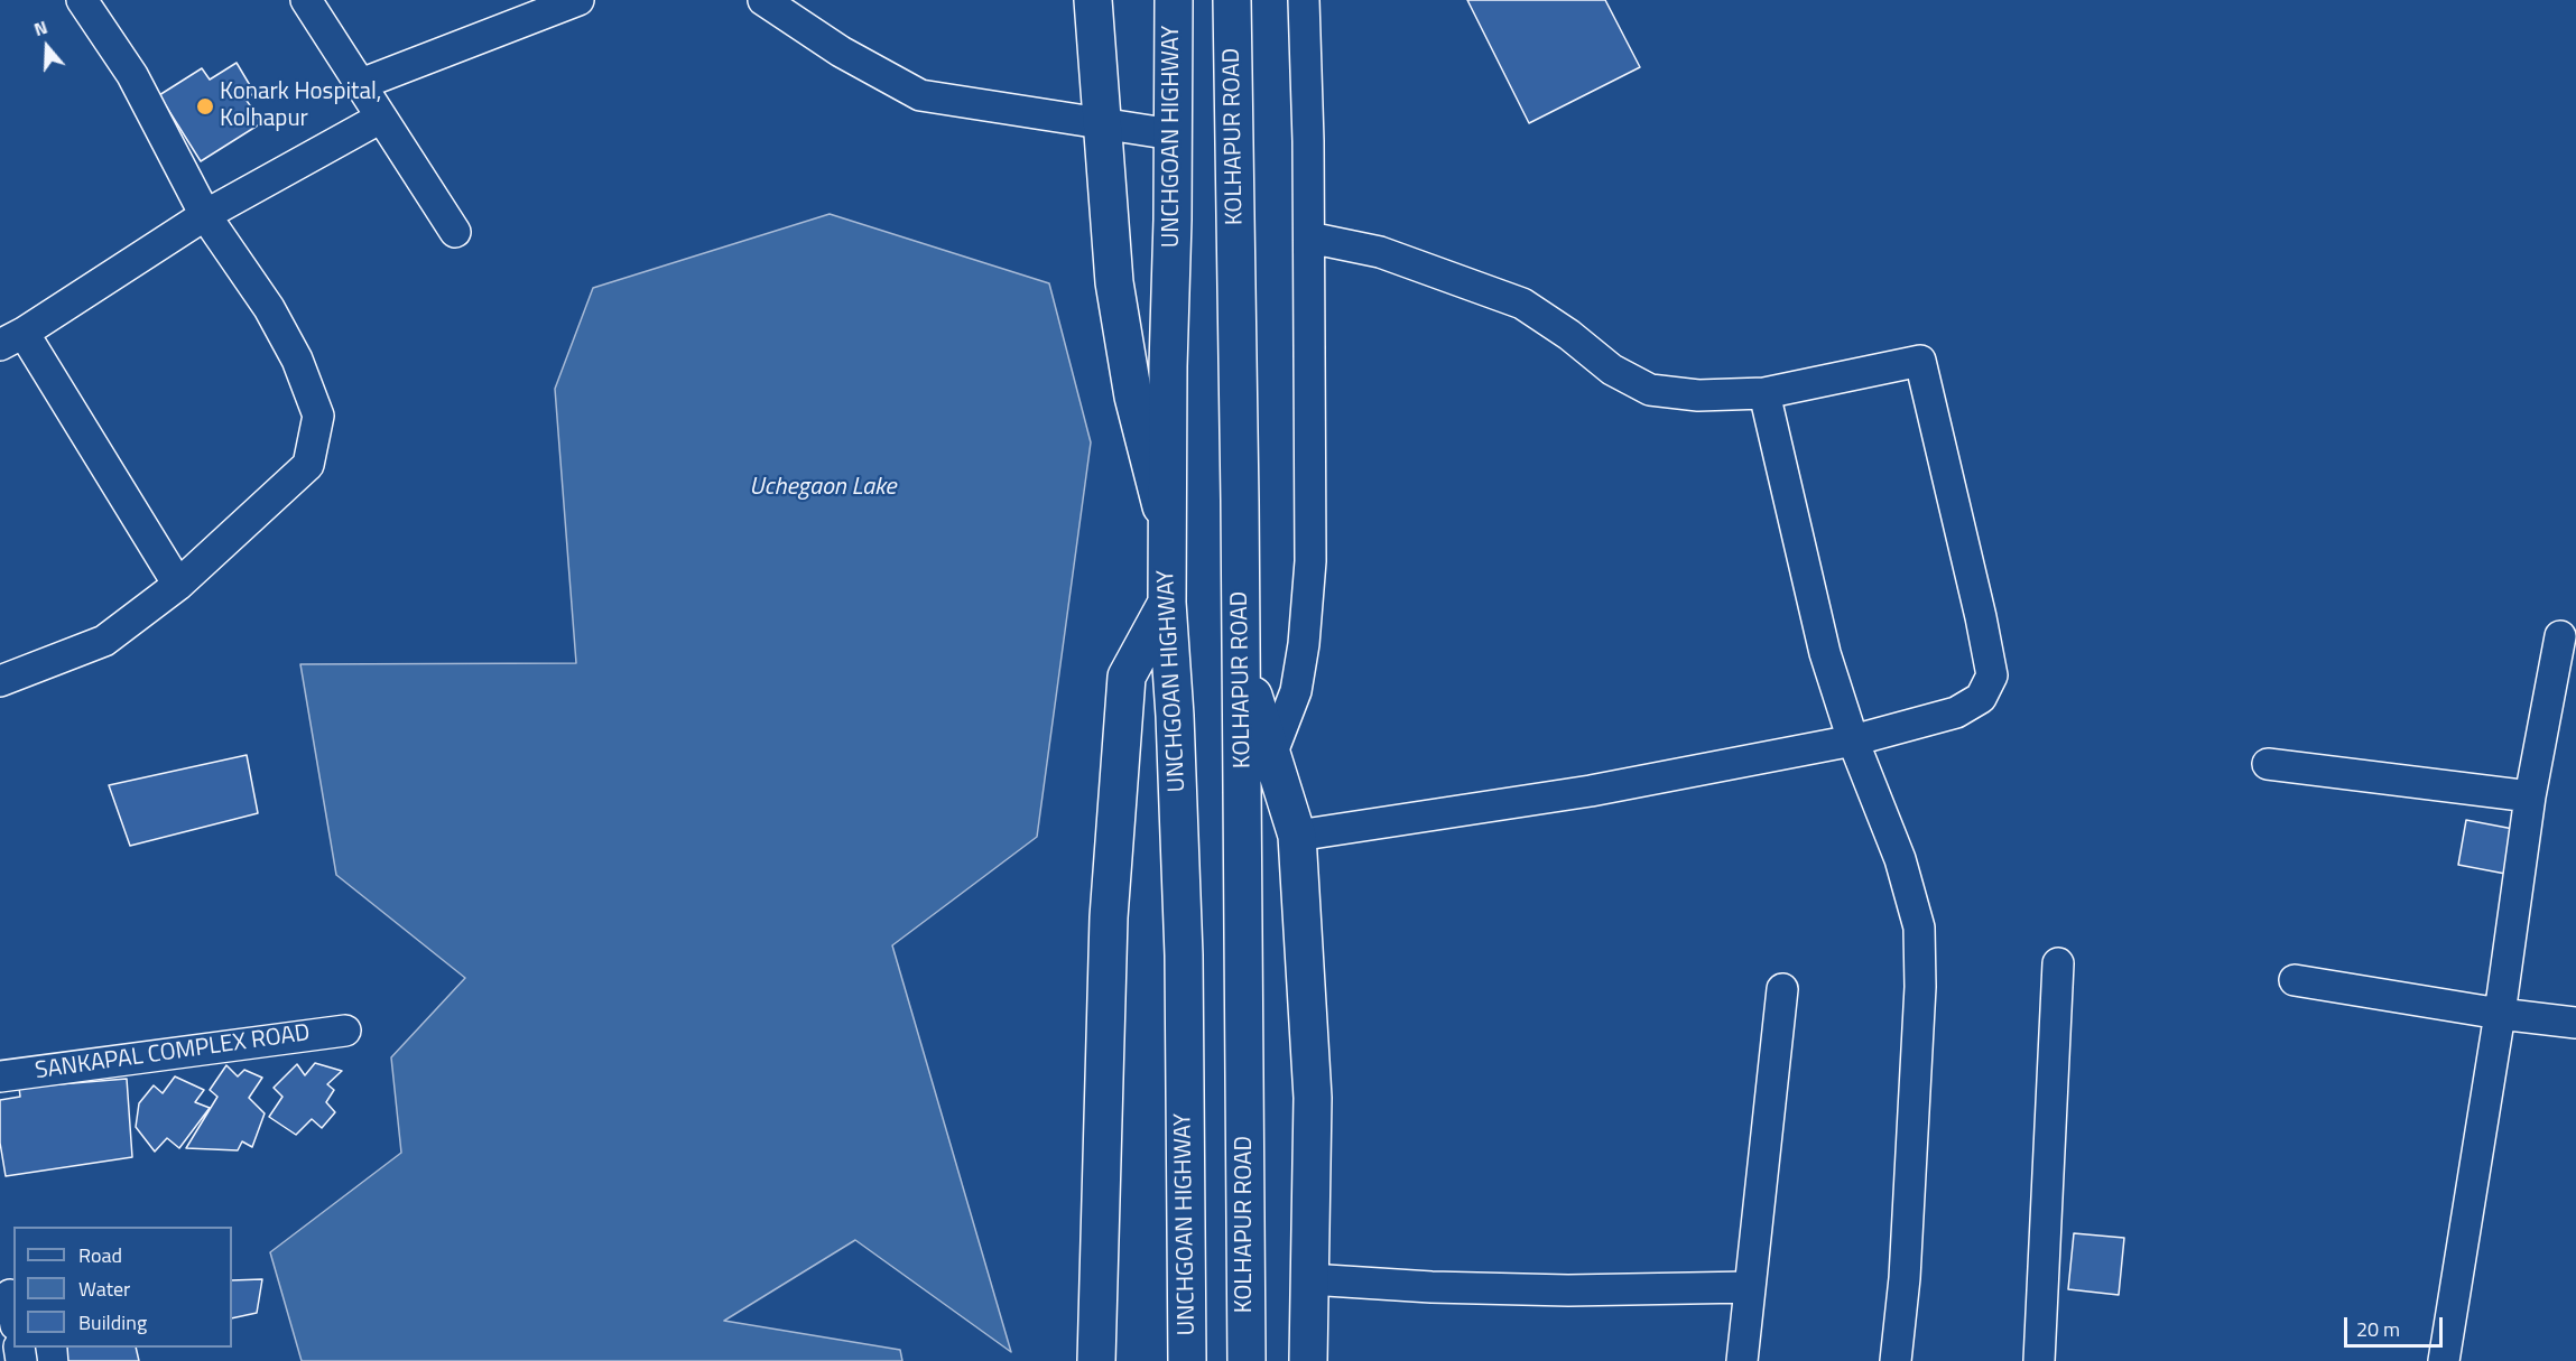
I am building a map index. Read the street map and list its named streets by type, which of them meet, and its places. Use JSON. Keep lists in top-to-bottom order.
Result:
{
  "streets": {
    "main road": ["UNCHGOAN HIGHWAY", "KOLHAPUR ROAD"],
    "street": ["SANKAPAL COMPLEX ROAD"]
  },
  "water": ["Uchegaon Lake"],
  "places": ["Konark Hospital, Kolhapur"],
  "legend": ["Road", "Water", "Building"],
  "scale_bar": "20 m",
  "north": "top"
}
